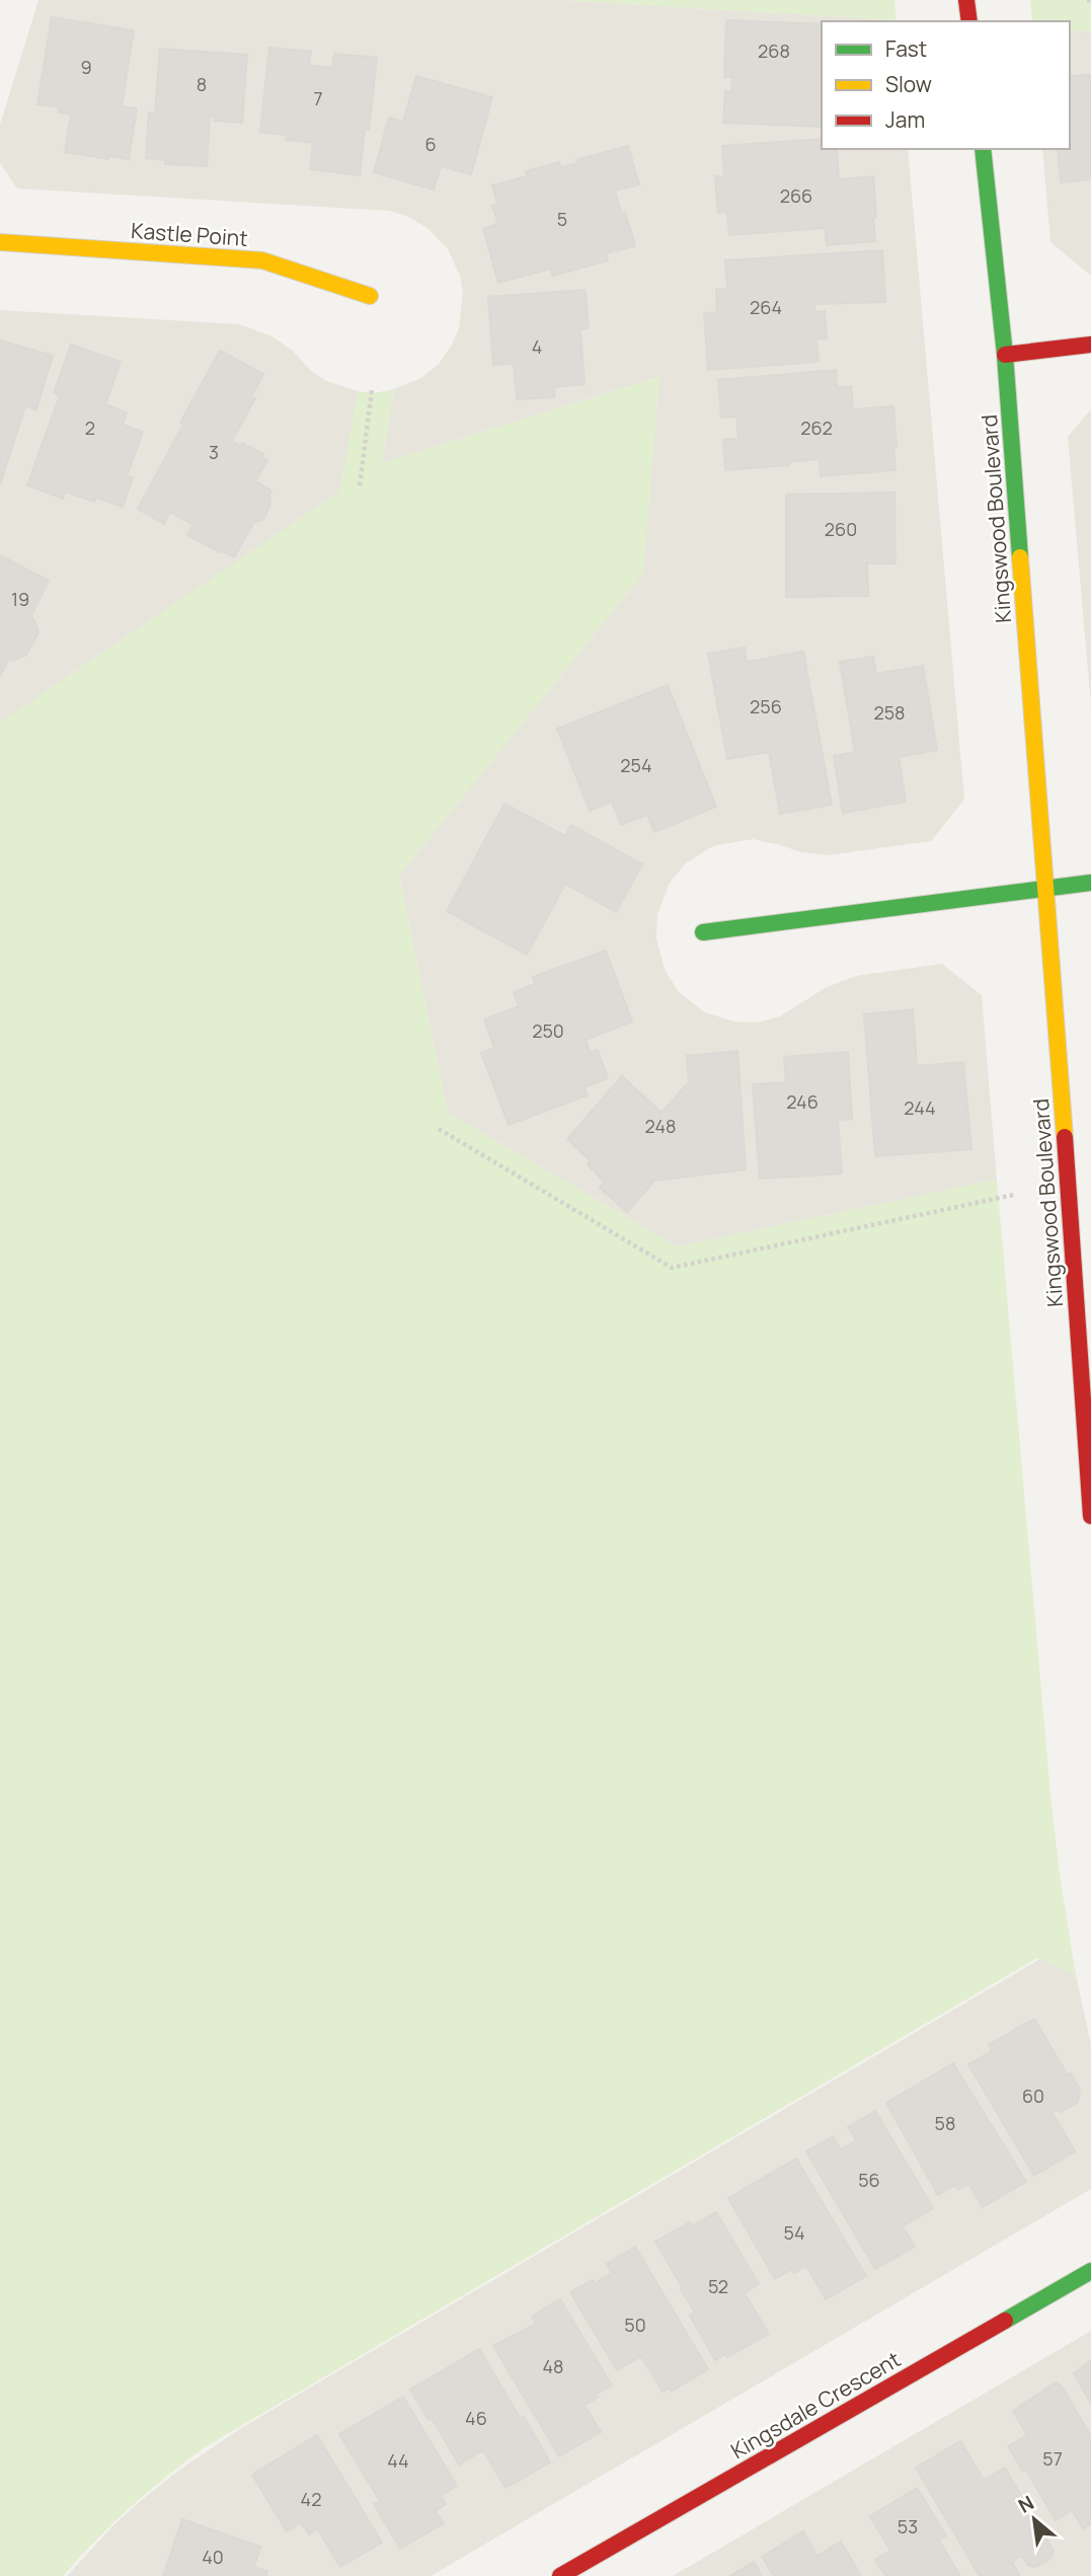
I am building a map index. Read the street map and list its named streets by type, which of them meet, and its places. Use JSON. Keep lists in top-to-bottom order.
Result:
{
  "streets": {
    "street": ["Kastle Point", "Kingswood Boulevard", "Kingsdale Crescent"]
  },
  "house_numbers": [
    "268",
    "9",
    "8",
    "7",
    "6",
    "266",
    "5",
    "264",
    "4",
    "2",
    "262",
    "3",
    "260",
    "19",
    "256",
    "258",
    "254",
    "250",
    "246",
    "244",
    "248",
    "60",
    "58",
    "56",
    "54",
    "52",
    "50",
    "48",
    "46",
    "57",
    "44",
    "42",
    "53",
    "40"
  ],
  "legend": ["Fast", "Slow", "Jam"],
  "north": "top left"
}
